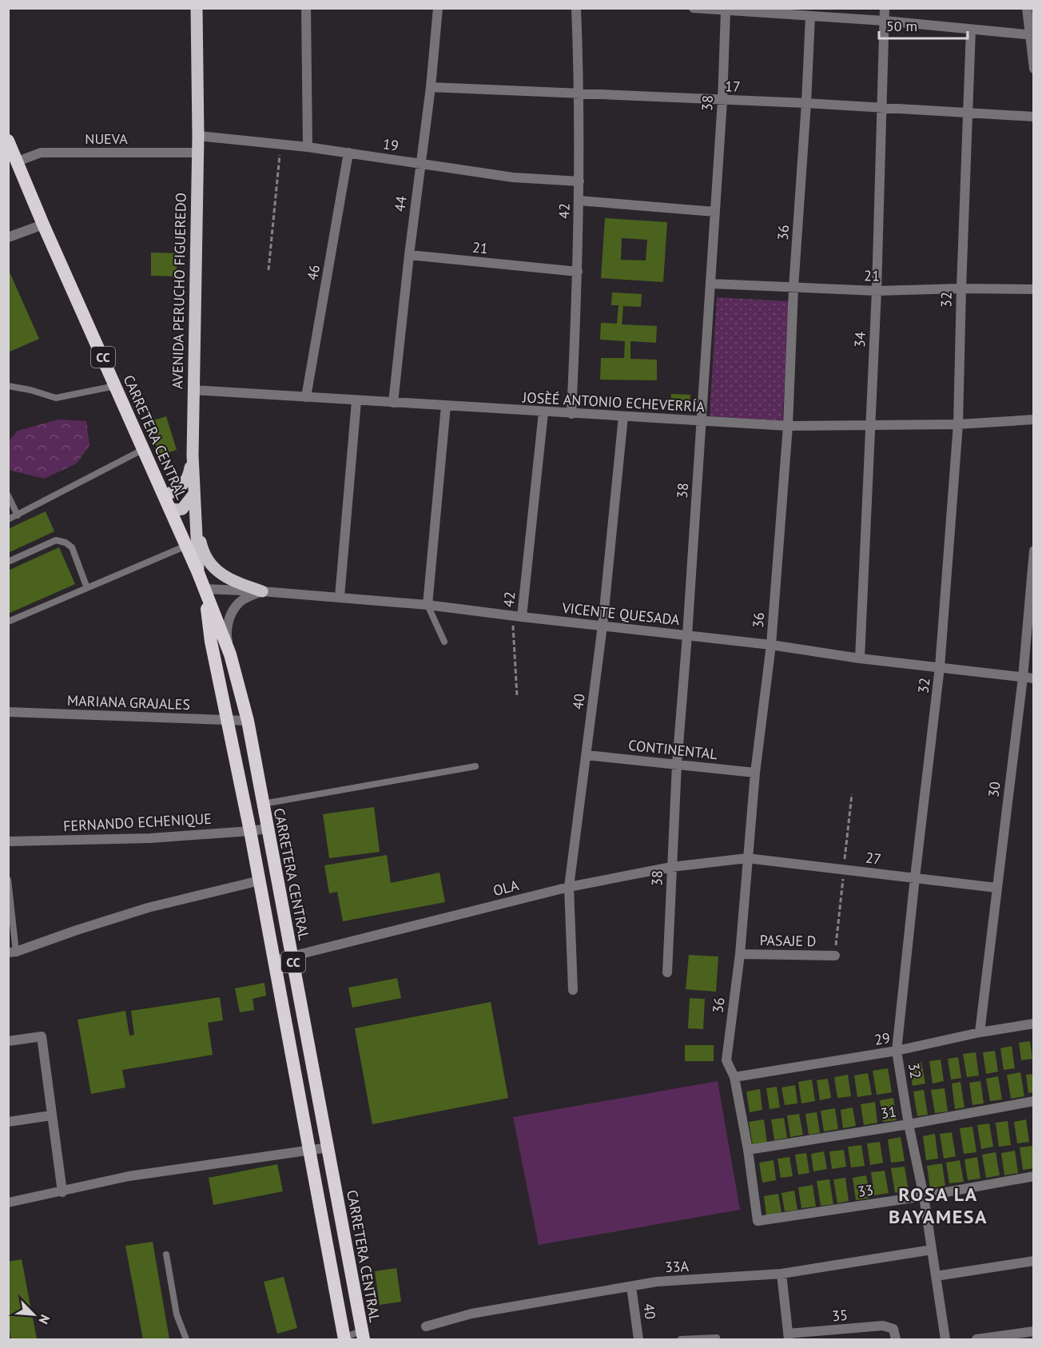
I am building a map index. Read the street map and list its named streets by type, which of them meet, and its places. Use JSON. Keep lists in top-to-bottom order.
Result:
{
  "streets": {
    "highway": ["CC", "CARRETERA CENTRAL"],
    "main road": ["AVENIDA PERUCHO FIGUEREDO"],
    "street": [
      "17",
      "38",
      "NUEVA",
      "19",
      "44",
      "42",
      "36",
      "21",
      "46",
      "32",
      "34",
      "JOSÈÉ ANTONIO ECHEVERRÍA",
      "VICENTE QUESADA",
      "40",
      "MARIANA GRAJALES",
      "CONTINENTAL",
      "30",
      "FERNANDO ECHENIQUE",
      "27",
      "OLA",
      "PASAJE D",
      "29",
      "31",
      "33",
      "33A",
      "35"
    ]
  },
  "crossings": [
    ["17", "38"],
    ["17", "44"],
    ["17", "42"],
    ["17", "36"],
    ["17", "32"],
    ["17", "34"],
    ["38", "21"],
    ["38", "JOSÈÉ ANTONIO ECHEVERRÍA"],
    ["38", "VICENTE QUESADA"],
    ["38", "CONTINENTAL"],
    ["38", "OLA"],
    ["NUEVA", "AVENIDA PERUCHO FIGUEREDO"],
    ["NUEVA", "CARRETERA CENTRAL"],
    ["19", "44"],
    ["19", "42"],
    ["19", "46"],
    ["19", "AVENIDA PERUCHO FIGUEREDO"],
    ["44", "21"],
    ["44", "JOSÈÉ ANTONIO ECHEVERRÍA"],
    ["42", "21"],
    ["42", "JOSÈÉ ANTONIO ECHEVERRÍA"],
    ["42", "VICENTE QUESADA"],
    ["36", "21"],
    ["36", "JOSÈÉ ANTONIO ECHEVERRÍA"],
    ["36", "VICENTE QUESADA"],
    ["36", "CONTINENTAL"],
    ["36", "27"],
    ["36", "OLA"],
    ["36", "PASAJE D"],
    ["36", "29"],
    ["36", "31"],
    ["36", "33"],
    ["21", "32"],
    ["21", "34"],
    ["46", "JOSÈÉ ANTONIO ECHEVERRÍA"],
    ["AVENIDA PERUCHO FIGUEREDO", "JOSÈÉ ANTONIO ECHEVERRÍA"],
    ["AVENIDA PERUCHO FIGUEREDO", "CARRETERA CENTRAL"],
    ["32", "JOSÈÉ ANTONIO ECHEVERRÍA"],
    ["32", "VICENTE QUESADA"],
    ["32", "27"],
    ["32", "29"],
    ["32", "31"],
    ["32", "33"],
    ["32", "33A"],
    ["34", "JOSÈÉ ANTONIO ECHEVERRÍA"],
    ["34", "VICENTE QUESADA"],
    ["JOSÈÉ ANTONIO ECHEVERRÍA", "40"],
    ["CARRETERA CENTRAL", "VICENTE QUESADA"],
    ["CARRETERA CENTRAL", "MARIANA GRAJALES"],
    ["CARRETERA CENTRAL", "FERNANDO ECHENIQUE"],
    ["CARRETERA CENTRAL", "OLA"],
    ["VICENTE QUESADA", "40"],
    ["VICENTE QUESADA", "30"],
    ["40", "CONTINENTAL"],
    ["40", "OLA"],
    ["40", "33A"],
    ["30", "27"],
    ["30", "29"],
    ["27", "OLA"]
  ],
  "districts": ["ROSA LA BAYAMESA"],
  "scale_bar": "50 m",
  "north": "bottom right"
}
